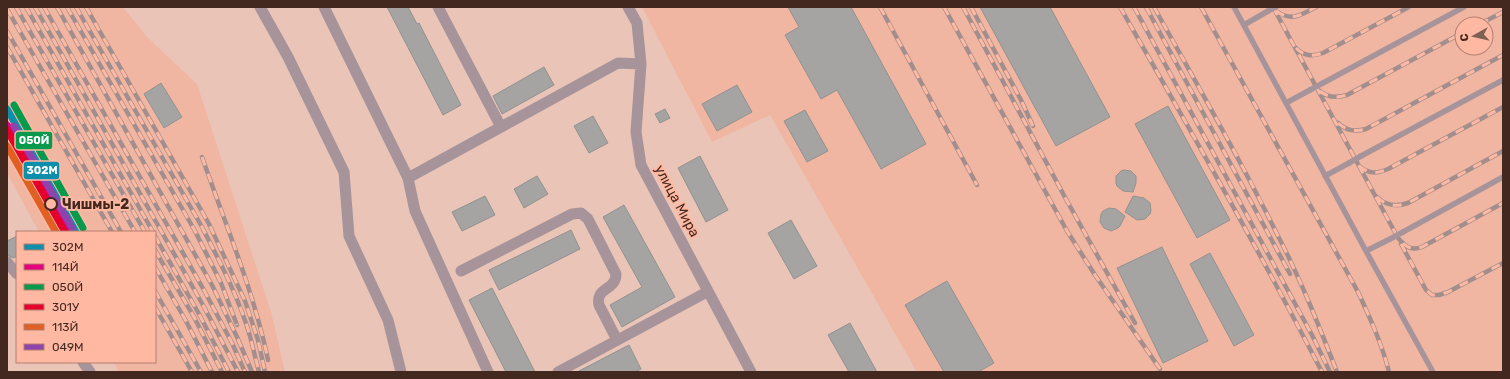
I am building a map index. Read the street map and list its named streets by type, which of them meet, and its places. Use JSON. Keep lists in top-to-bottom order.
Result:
{
  "streets": {
    "street": ["улица Мира"]
  },
  "places": ["Чишмы-2"],
  "lines": [
    "transit line 050Й",
    "transit line 302М",
    "transit line 114Й",
    "transit line 049М",
    "transit line 301У",
    "transit line 113Й"
  ],
  "legend": [
    "302М",
    "114Й",
    "050Й",
    "301У",
    "113Й",
    "049М"
  ],
  "north": "left"
}
